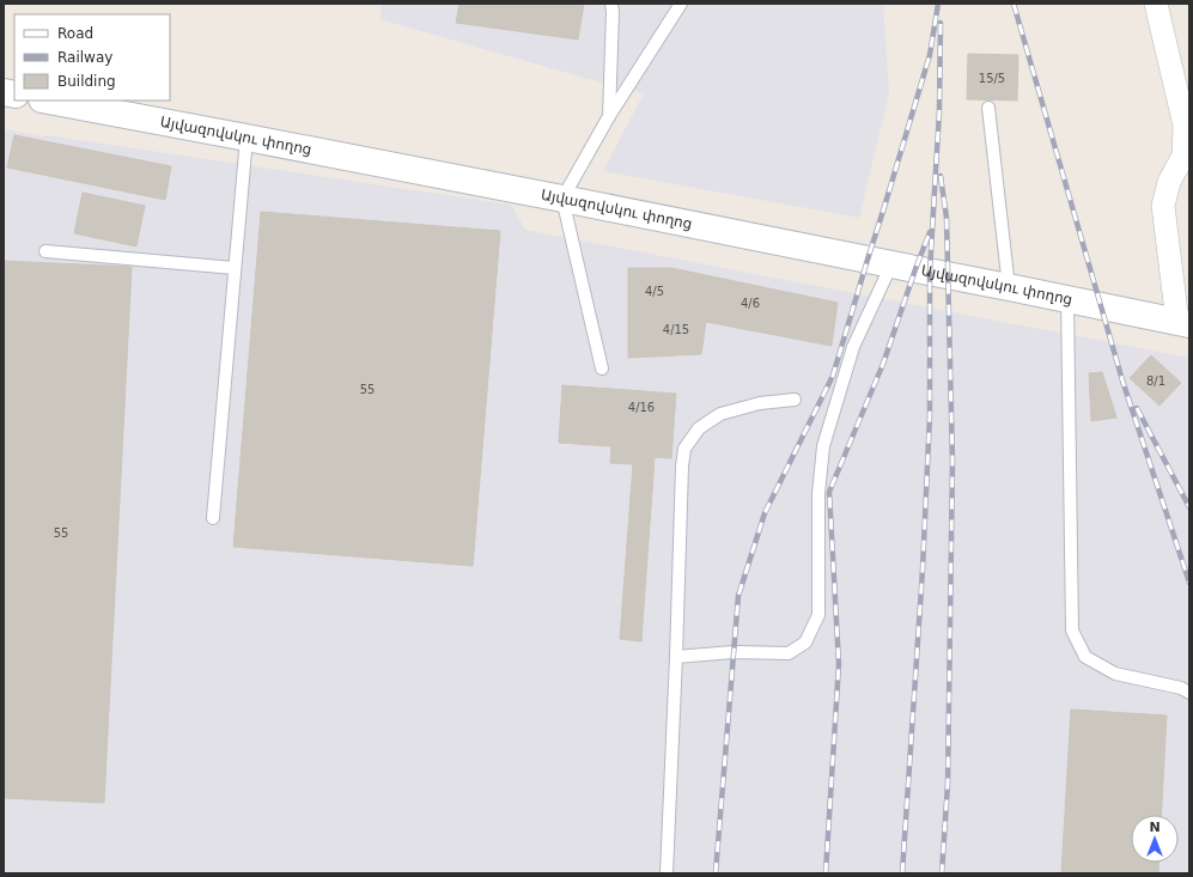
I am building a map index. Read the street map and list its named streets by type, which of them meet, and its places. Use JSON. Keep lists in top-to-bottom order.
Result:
{
  "streets": {
    "main road": ["Այվազովսկու փողոց"]
  },
  "house_numbers": [
    "15/5",
    "4/5",
    "4/6",
    "4/15",
    "8/1",
    "55",
    "4/16",
    "55"
  ],
  "legend": ["Road", "Railway", "Building"],
  "north": "top"
}
